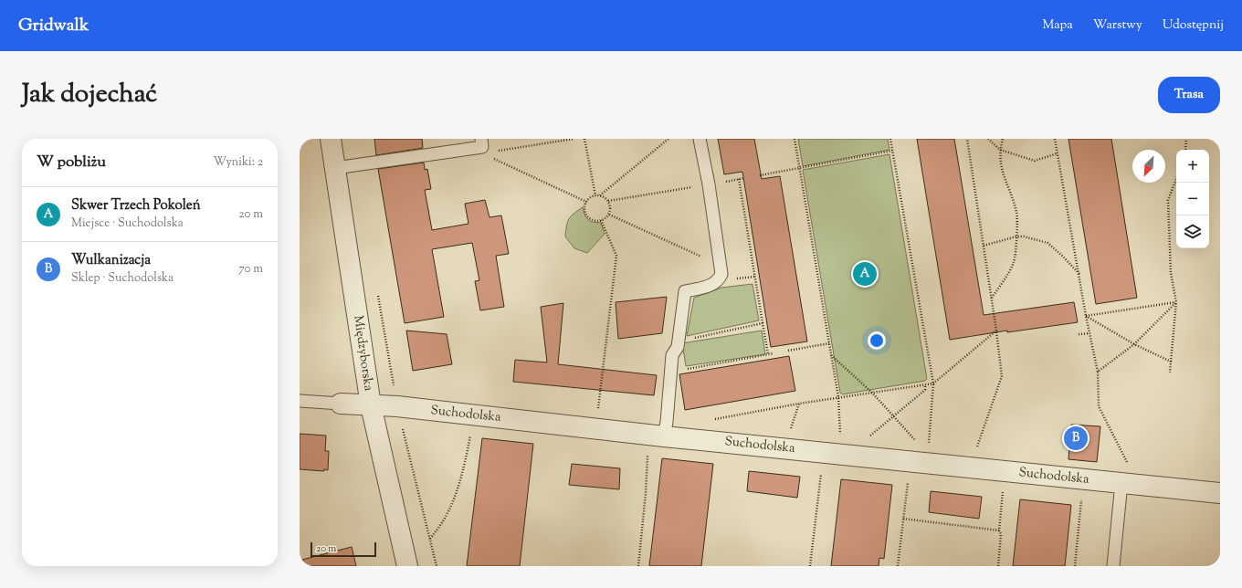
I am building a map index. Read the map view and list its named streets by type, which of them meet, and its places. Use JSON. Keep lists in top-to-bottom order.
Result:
{
  "streets": {
    "street": ["Międzyborska", "Suchodolska"]
  },
  "crossings": [
    ["Międzyborska", "Suchodolska"]
  ],
  "scale_bar": "20 m",
  "north": "bottom left",
  "page": {
    "header": "Gridwalk",
    "nav": ["Mapa", "Warstwy", "Udostępnij"],
    "title": "Jak dojechać",
    "buttons": "Trasa",
    "heading": ["W pobliżu", "Wyniki: 2"],
    "map_buttons": ["+", "−"],
    "list": [
      {
        "mark": "A",
        "name": "Skwer Trzech Pokoleń",
        "note": "Miejsce · Suchodolska",
        "value": "20 m"
      },
      {
        "mark": "B",
        "name": "Wulkanizacja",
        "note": "Sklep · Suchodolska",
        "value": "70 m"
      }
    ],
    "pins": ["A", "B"],
    "scale": "20 m"
  }
}
